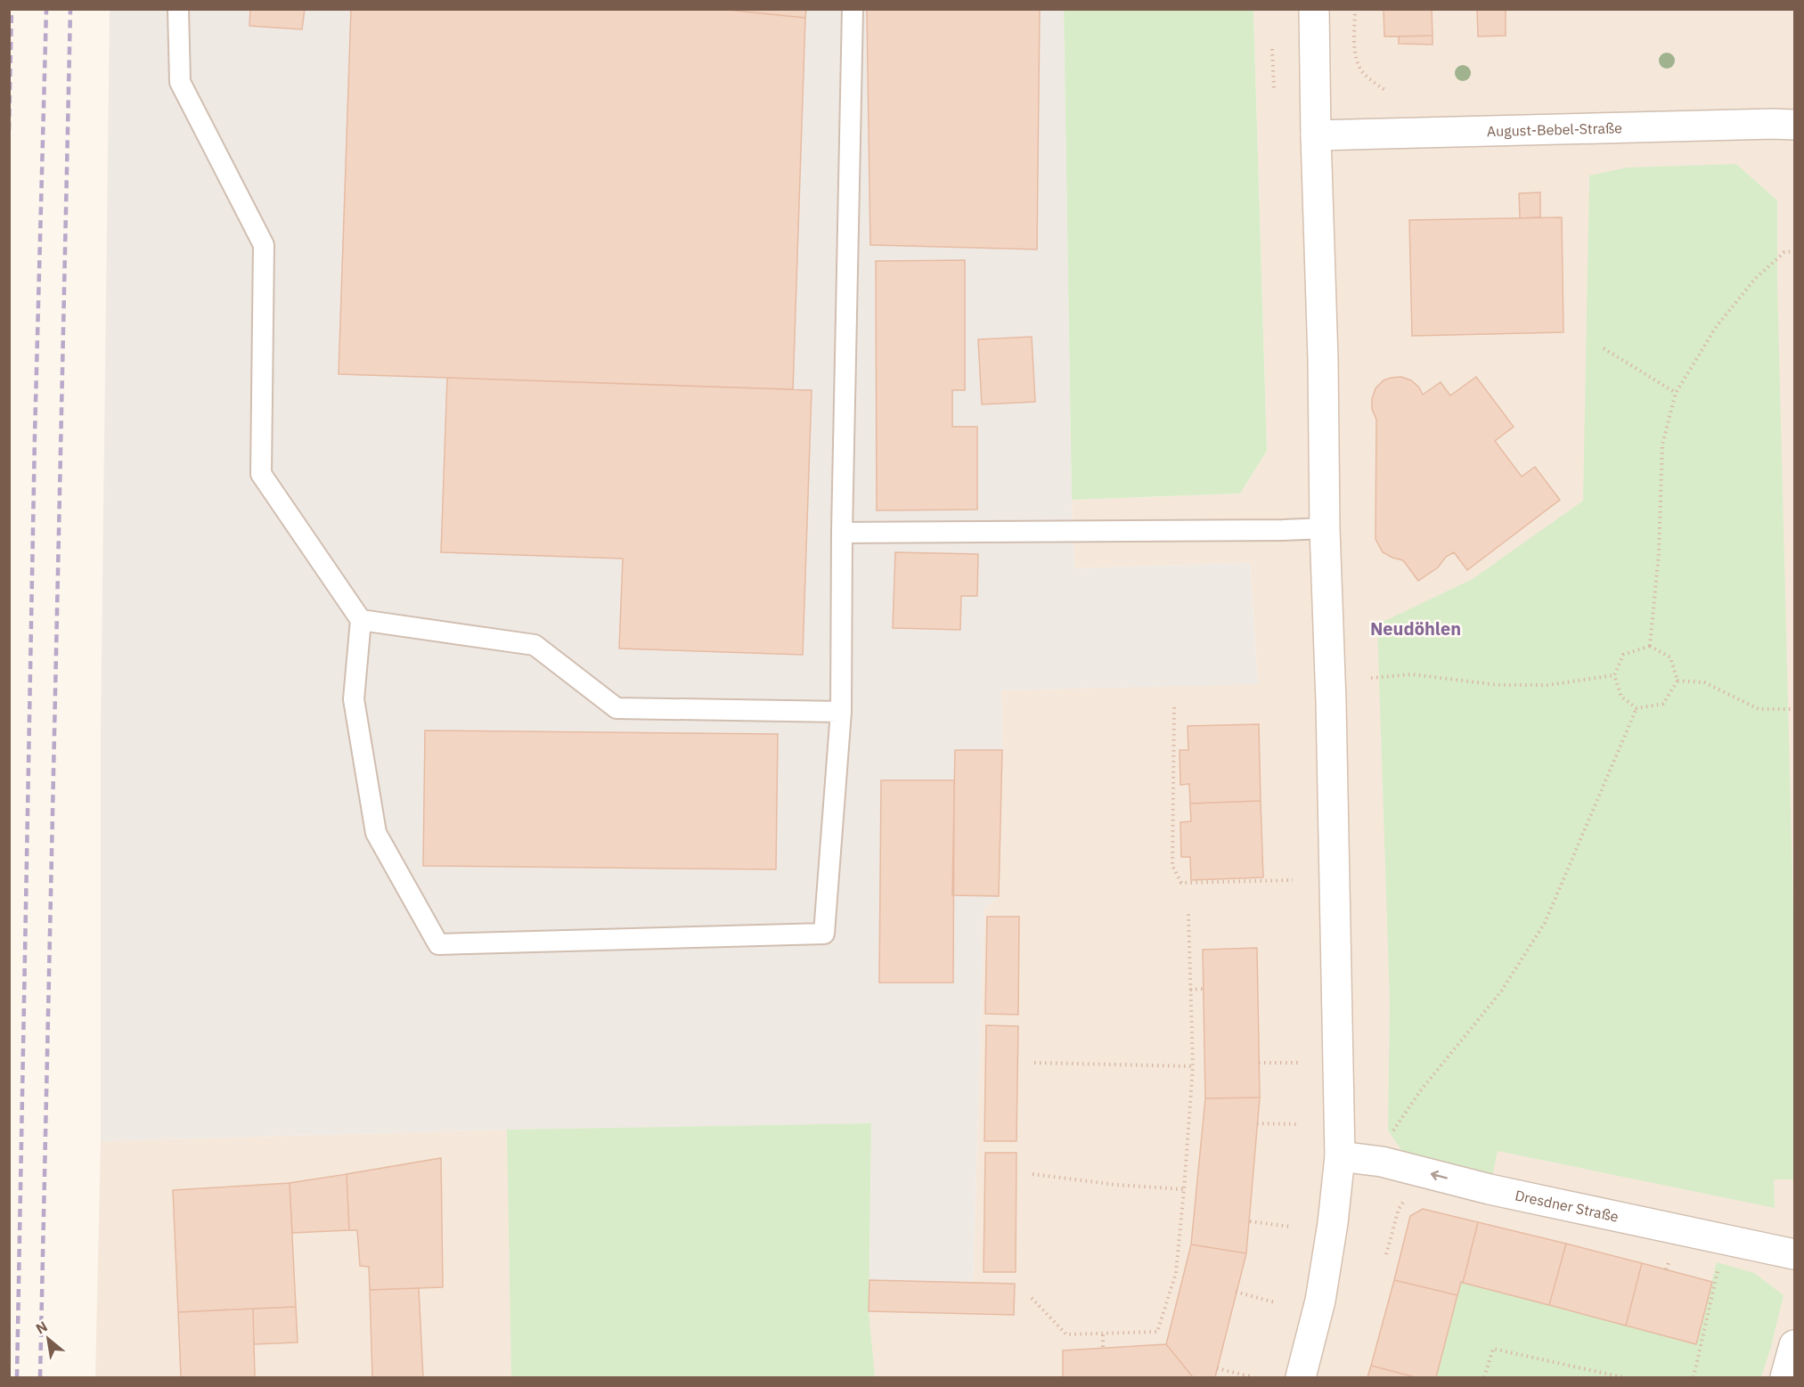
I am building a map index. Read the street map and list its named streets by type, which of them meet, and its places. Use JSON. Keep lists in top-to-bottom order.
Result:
{
  "streets": {
    "street": ["August-Bebel-Straße", "Dresdner Straße"]
  },
  "one_way": ["Dresdner Straße"],
  "districts": ["Neudöhlen"],
  "north": "top left"
}
